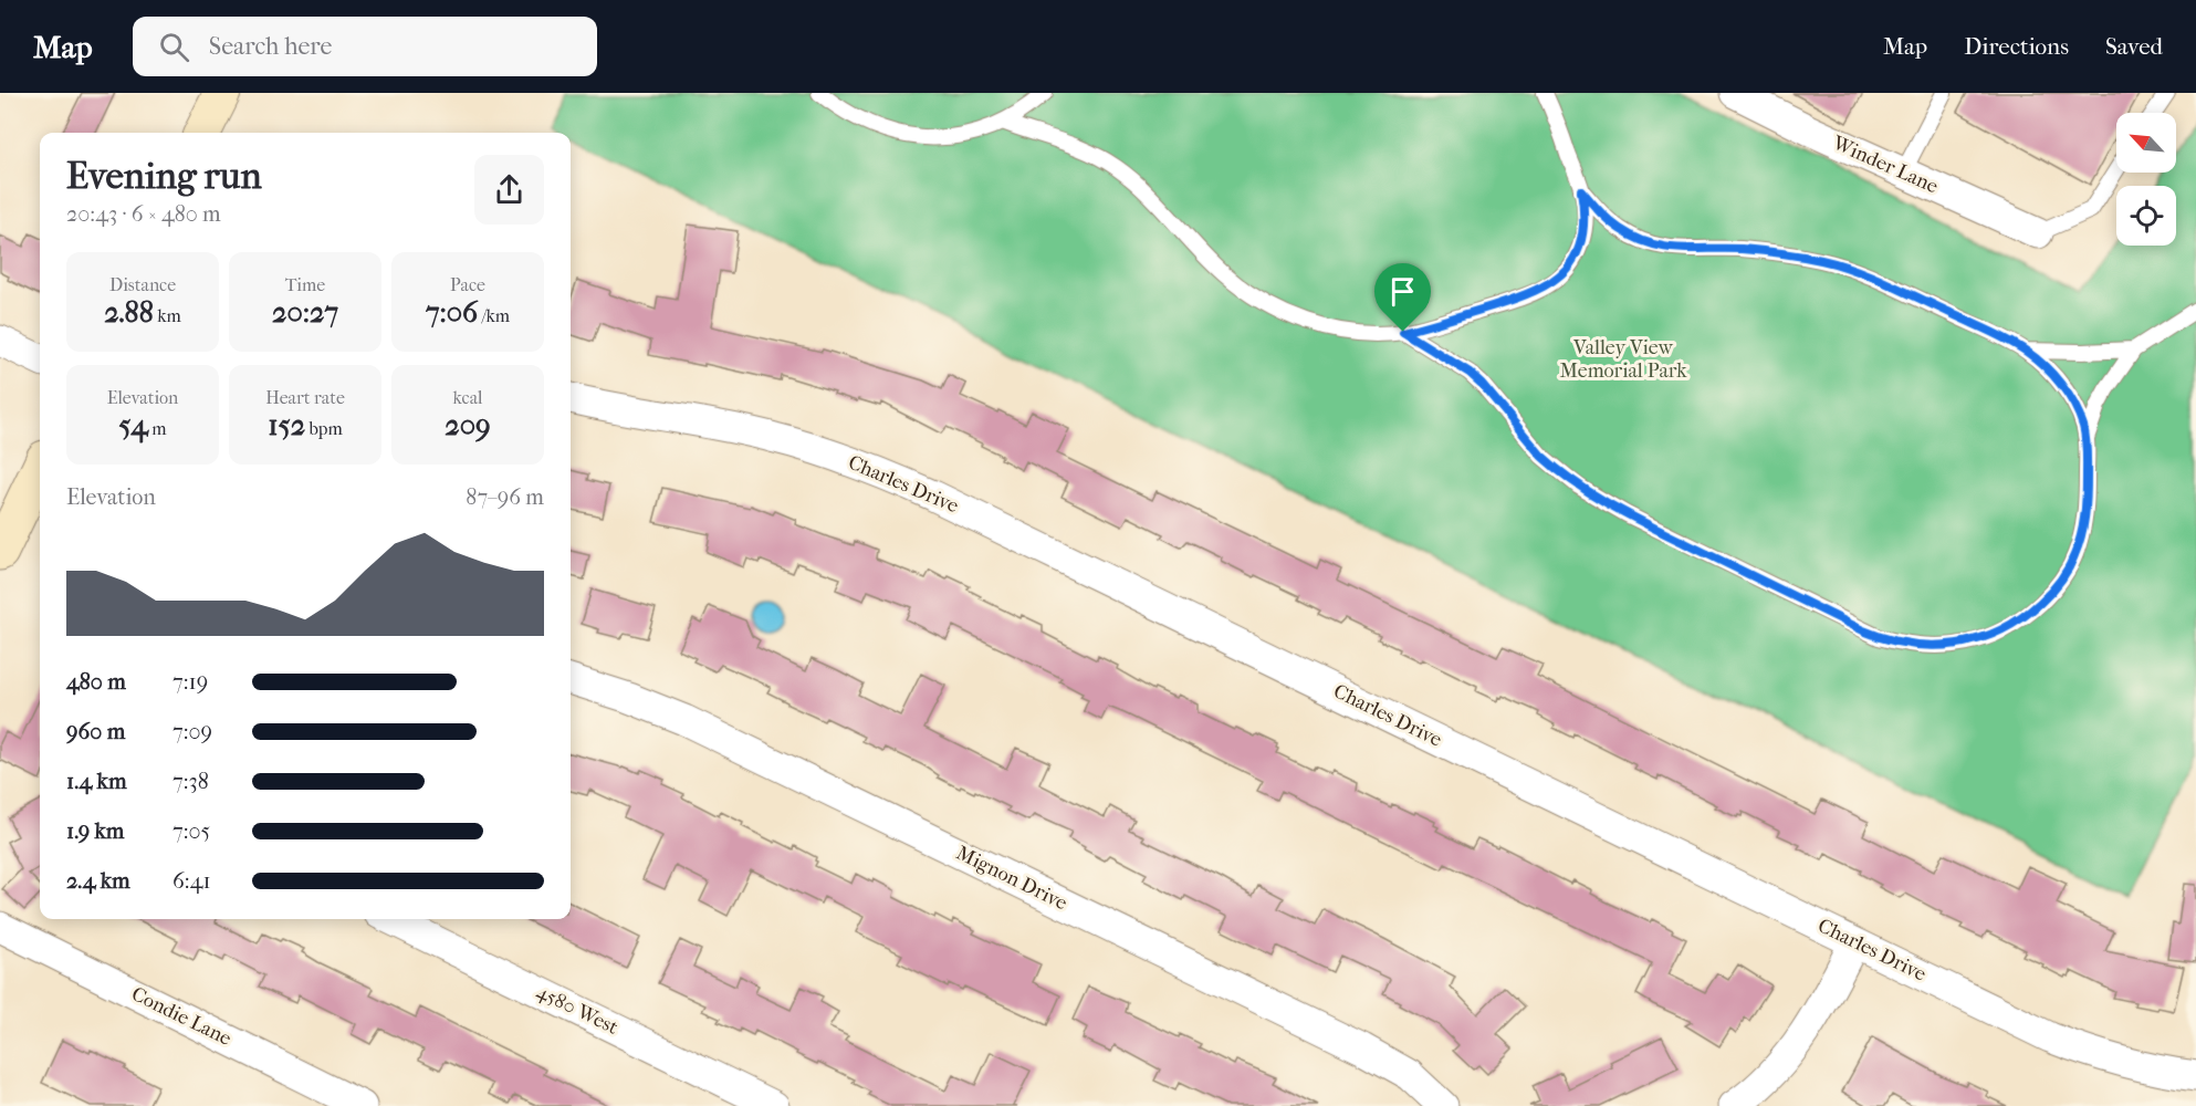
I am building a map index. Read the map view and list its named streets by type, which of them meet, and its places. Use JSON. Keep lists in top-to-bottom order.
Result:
{
  "streets": {
    "street": [
      "Winder Lane",
      "Charles Drive",
      "Mignon Drive",
      "4580 West",
      "Condie Lane"
    ]
  },
  "parks": ["Valley View Memorial Park"],
  "north": "top left",
  "page": {
    "header": "Map",
    "search": "Search here",
    "nav": ["Map", "Directions", "Saved"],
    "heading": ["Evening run", "20:43 · 6 × 480 m"],
    "stats": [
      ["Distance", "2.88 km"],
      ["Time", "20:27"],
      ["Pace", "7:06 /km"],
      ["Elevation", "54 m"],
      ["Heart rate", "152 bpm"],
      ["kcal", "209"]
    ],
    "chart": ["Elevation", "87–96 m"],
    "list": [
      {
        "name": "480 m",
        "note": "7:19"
      },
      {
        "name": "960 m",
        "note": "7:09"
      },
      {
        "name": "1.4 km",
        "note": "7:38"
      },
      {
        "name": "1.9 km",
        "note": "7:05"
      },
      {
        "name": "2.4 km",
        "note": "6:41"
      }
    ]
  }
}
